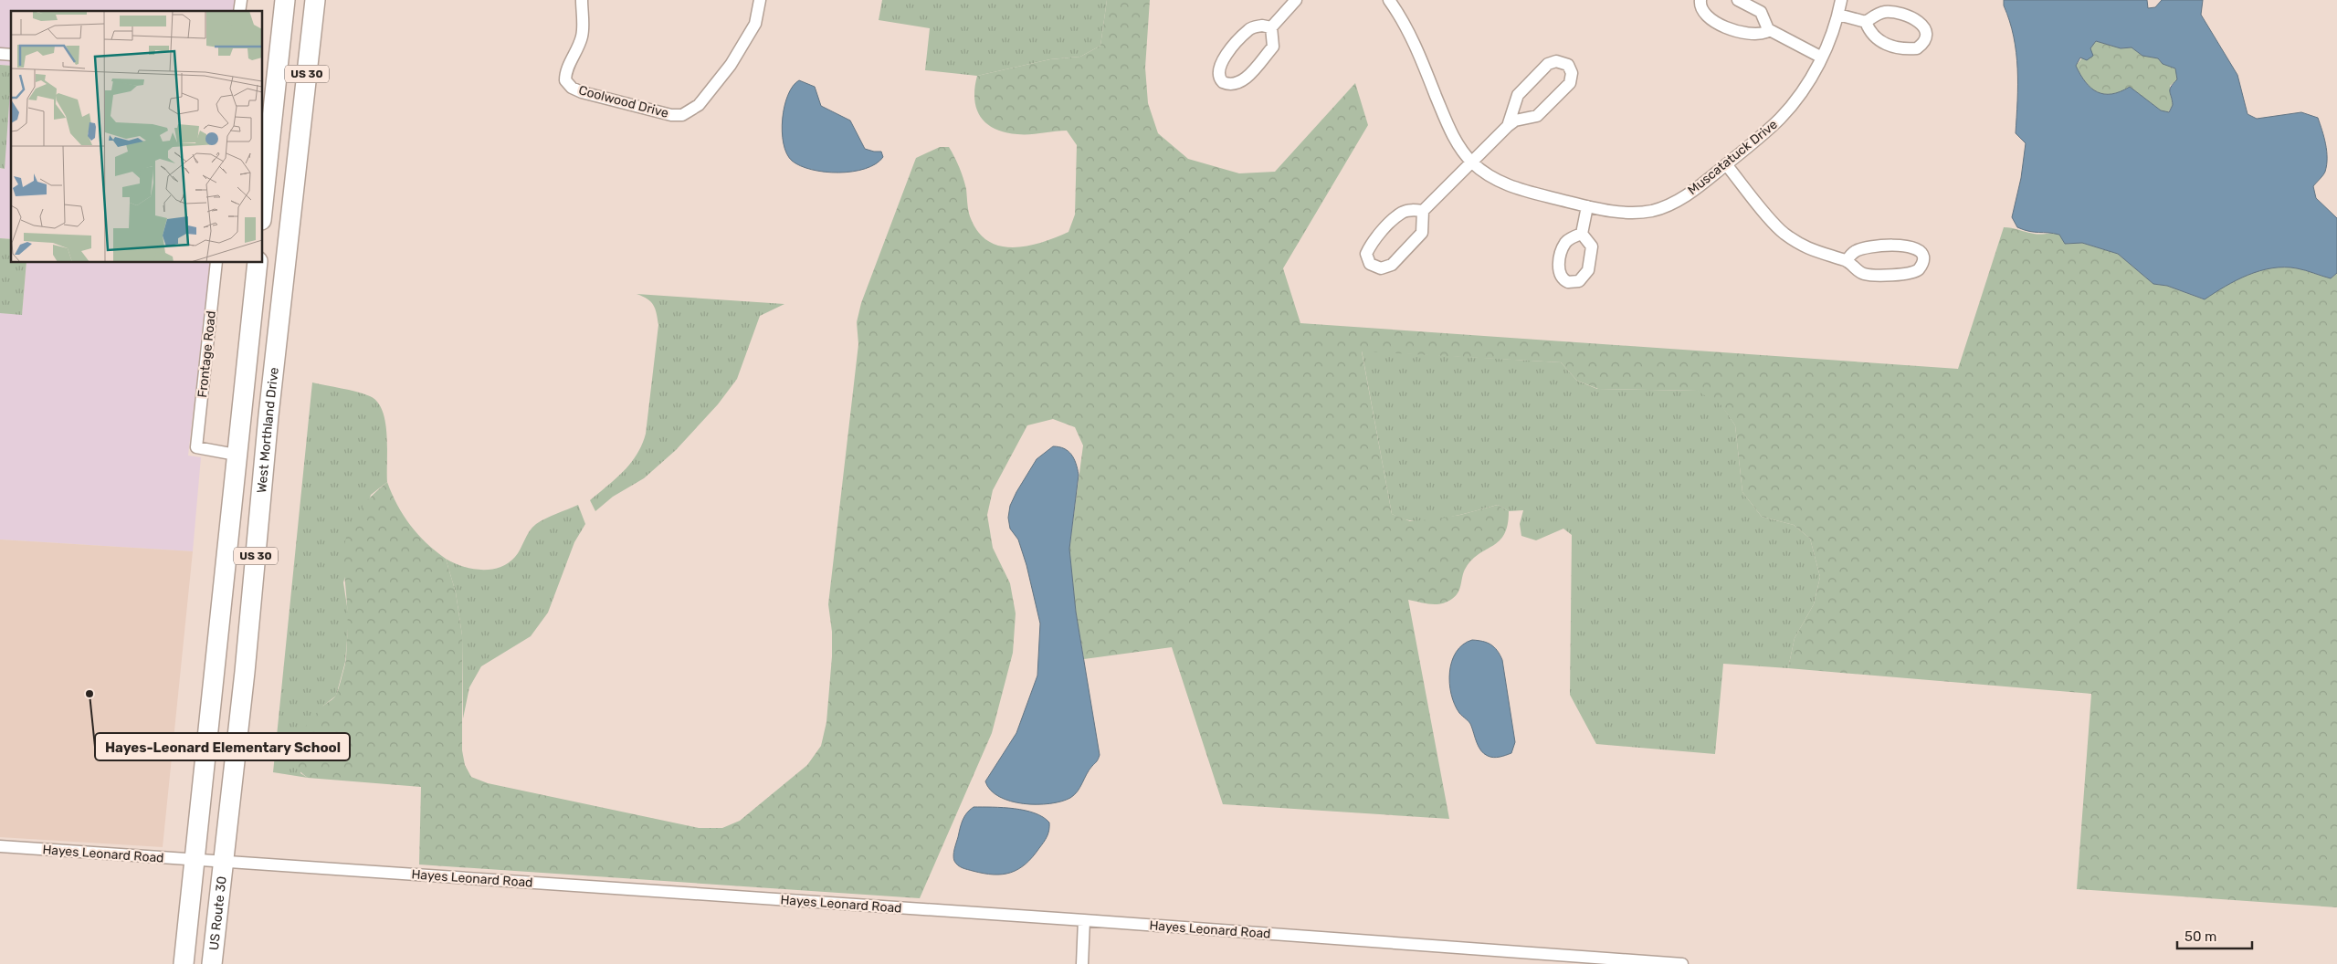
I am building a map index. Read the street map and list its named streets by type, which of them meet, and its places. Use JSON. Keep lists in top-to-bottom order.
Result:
{
  "streets": {
    "highway": ["US 30", "West Morthland Drive", "US Route 30"],
    "street": [
      "Coolwood Drive",
      "Muscatatuck Drive",
      "Frontage Road",
      "Hayes Leonard Road"
    ]
  },
  "crossings": [
    ["US 30", "Frontage Road"],
    ["US 30", "Hayes Leonard Road"],
    ["West Morthland Drive", "Hayes Leonard Road"],
    ["West Morthland Drive", "US Route 30"],
    ["Hayes Leonard Road", "US Route 30"]
  ],
  "places": ["Hayes-Leonard Elementary School"],
  "scale_bar": "50 m"
}
